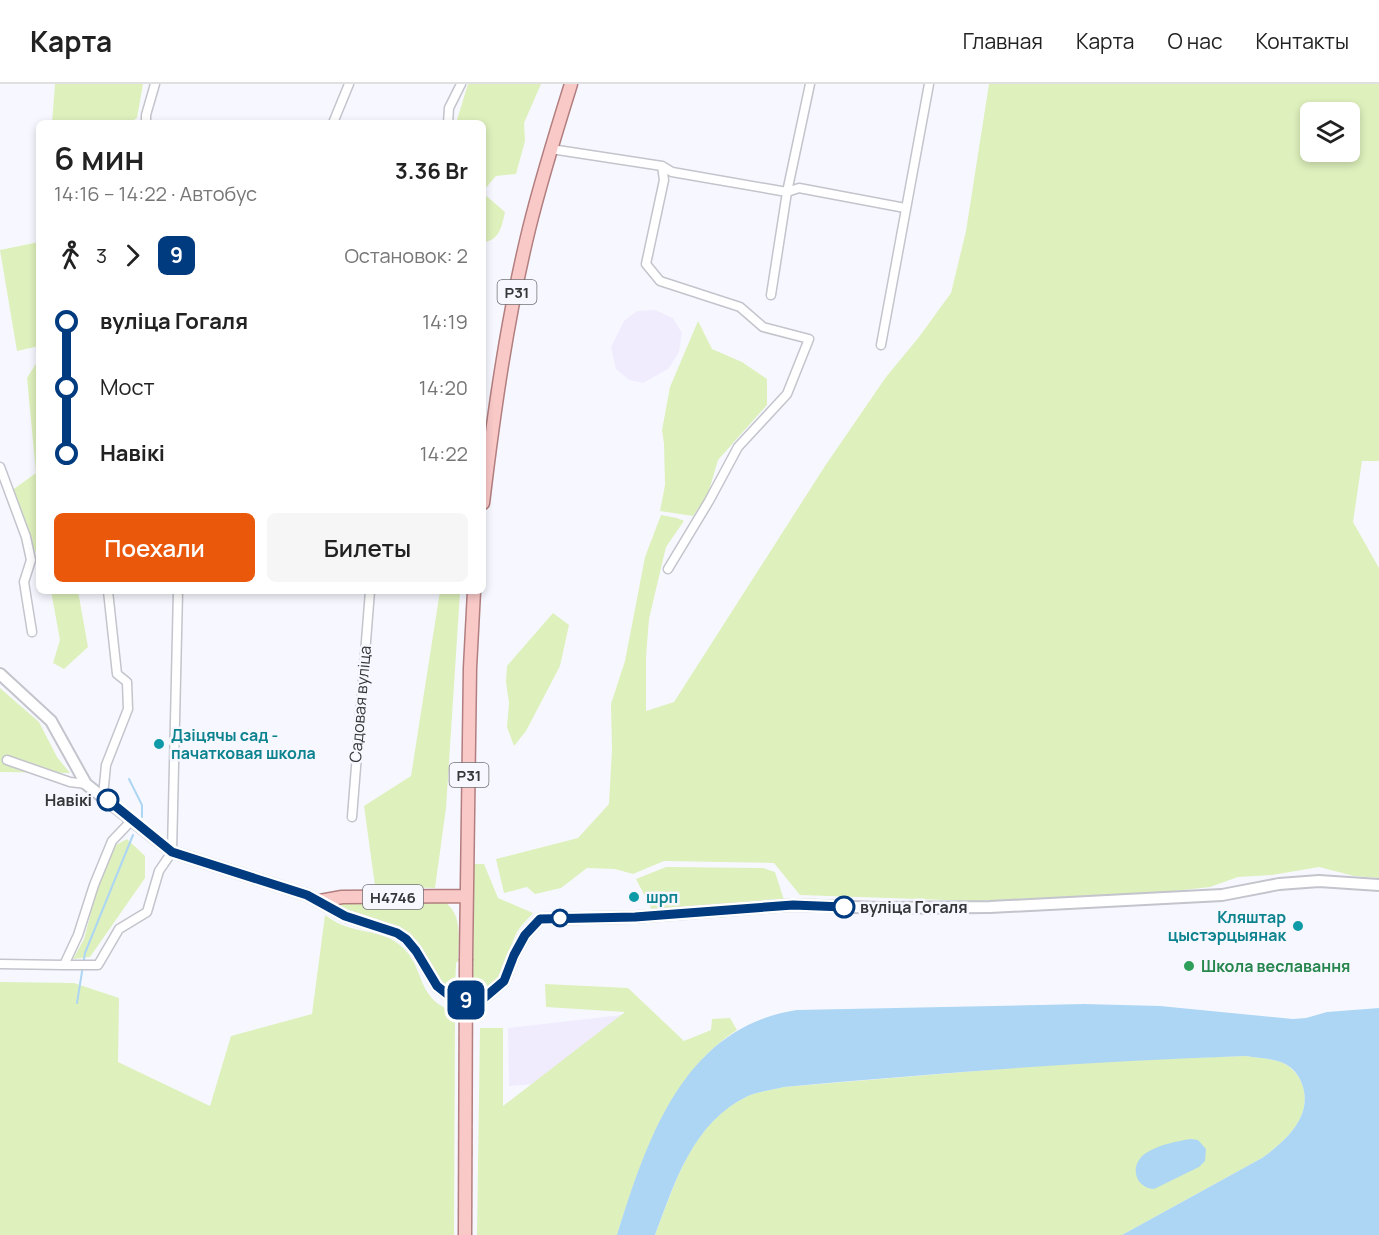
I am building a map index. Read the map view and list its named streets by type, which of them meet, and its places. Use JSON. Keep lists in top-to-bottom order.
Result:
{
  "streets": {
    "main road": ["Р31", "Н4746"],
    "street": ["Садовая вуліца"]
  },
  "crossings": [
    ["Р31", "Н4746"]
  ],
  "places": [
    "Дзіцячы сад - пачатковая школа",
    "Навікі",
    "шрп",
    "вуліца Гогаля",
    "Кляштар цыстэрцыянак",
    "Школа веславання"
  ],
  "lines": ["bus line 9"],
  "page": {
    "header": "Карта",
    "nav": [
      "Главная",
      "Карта",
      "О нас",
      "Контакты"
    ],
    "on_map": "9",
    "heading": ["6 мин", "14:16 – 14:22 · Автобус", "3.36 Br"],
    "legs": ["3", "9", "Остановок: 2"],
    "list": [
      {
        "name": "вуліца Гогаля",
        "value": "14:19"
      },
      {
        "name": "Мост",
        "value": "14:20"
      },
      {
        "name": "Навікі",
        "value": "14:22"
      }
    ],
    "buttons": ["Поехали", "Билеты"]
  }
}
